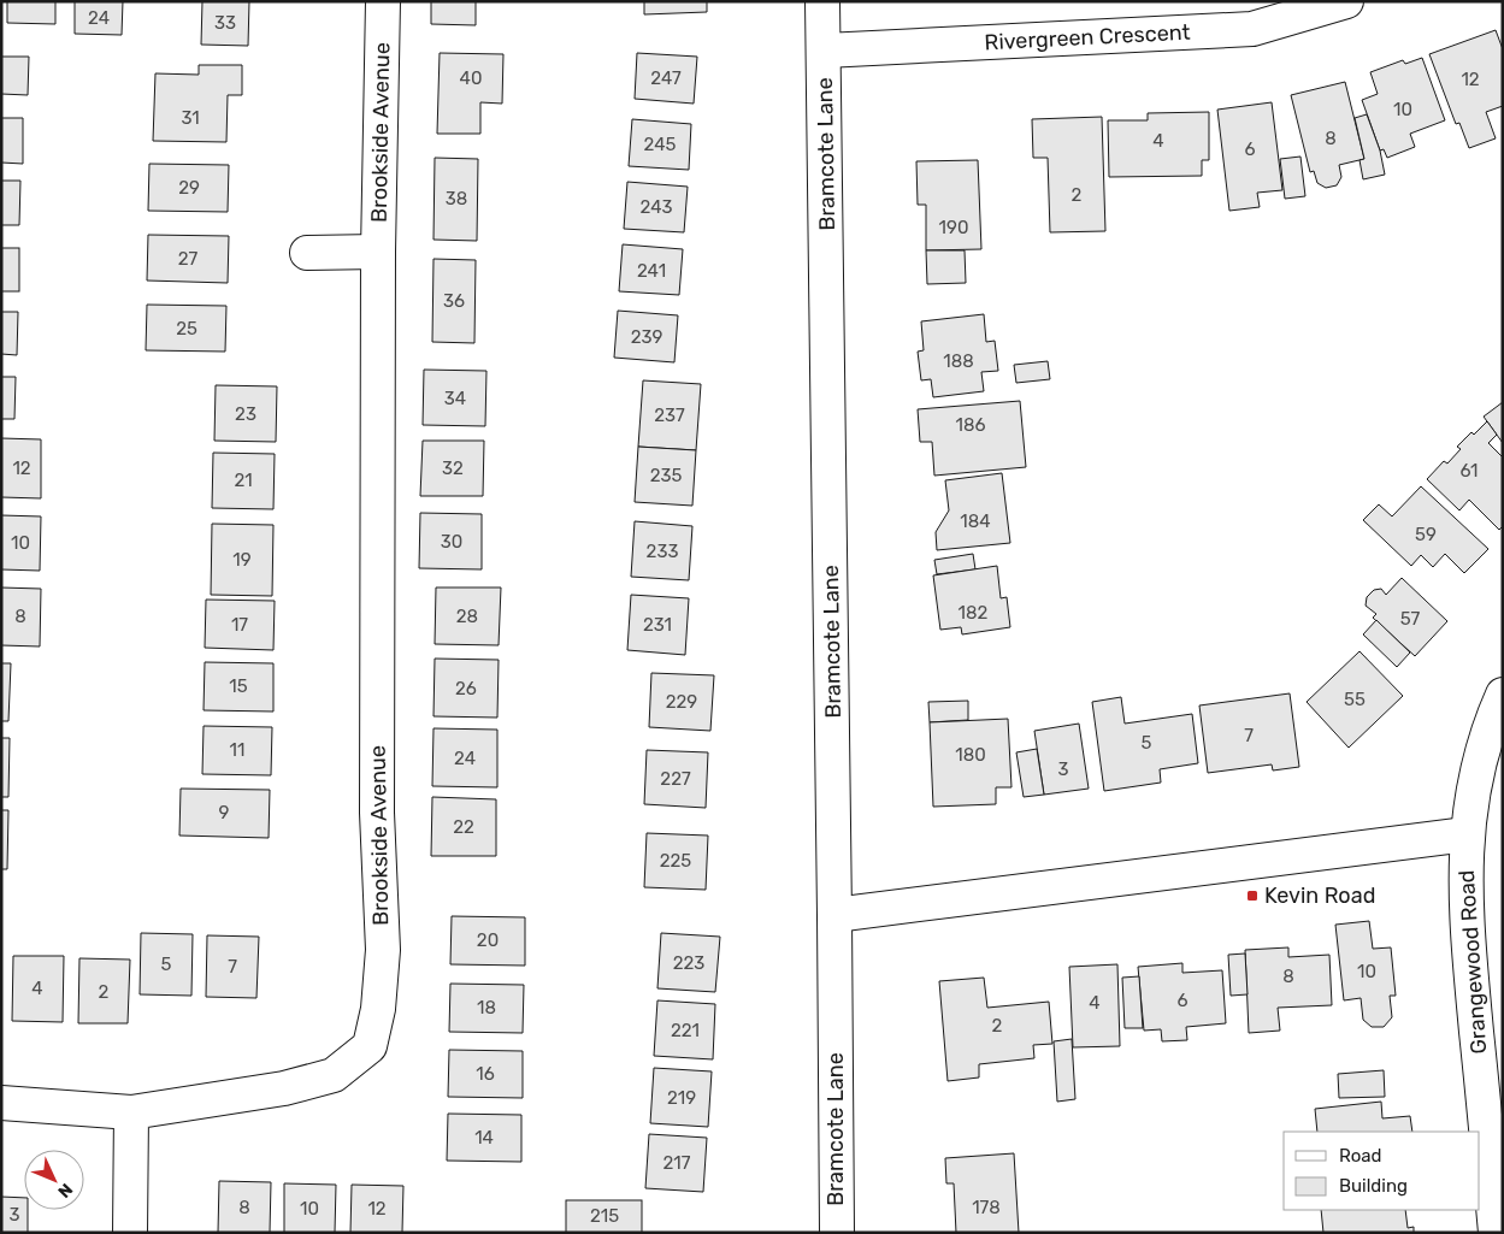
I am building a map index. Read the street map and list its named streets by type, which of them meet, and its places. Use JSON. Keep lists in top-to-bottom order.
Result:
{
  "streets": {
    "street": [
      "Rivergreen Crescent",
      "Brookside Avenue",
      "Bramcote Lane",
      "Grangewood Road"
    ]
  },
  "crossings": [
    ["Rivergreen Crescent", "Bramcote Lane"]
  ],
  "places": {
    "transit": ["Kevin Road"]
  },
  "house_numbers": [
    "24",
    "33",
    "40",
    "247",
    "12",
    "10",
    "31",
    "8",
    "4",
    "245",
    "6",
    "29",
    "2",
    "38",
    "243",
    "190",
    "27",
    "241",
    "36",
    "25",
    "239",
    "188",
    "34",
    "23",
    "237",
    "186",
    "12",
    "32",
    "61",
    "235",
    "21",
    "184",
    "59",
    "30",
    "10",
    "233",
    "19",
    "182",
    "8",
    "28",
    "57",
    "17",
    "231",
    "15",
    "26",
    "55",
    "229",
    "7",
    "5",
    "11",
    "180",
    "24",
    "3",
    "227",
    "9",
    "22",
    "225",
    "20",
    "223",
    "5",
    "7",
    "10",
    "8",
    "4",
    "2",
    "6",
    "4",
    "18",
    "2",
    "221",
    "16",
    "219",
    "14",
    "217",
    "8",
    "178",
    "10",
    "12",
    "3",
    "215"
  ],
  "legend": ["Road", "Building"],
  "north": "bottom right"
}
